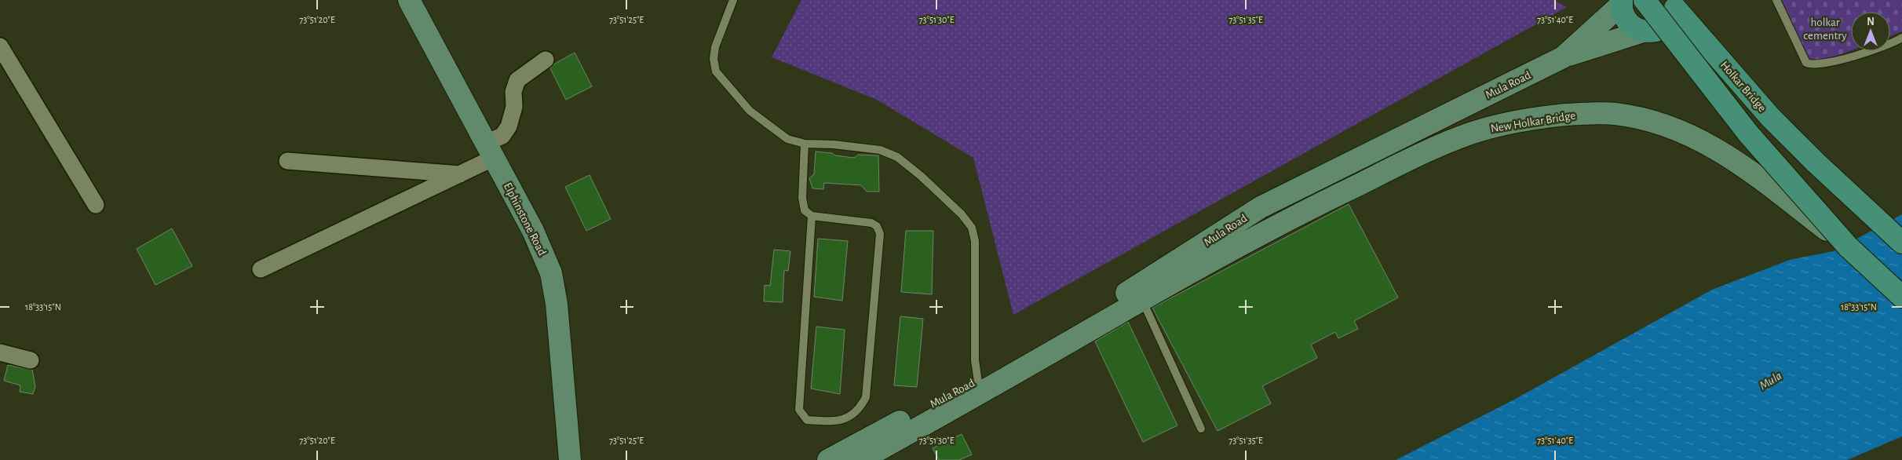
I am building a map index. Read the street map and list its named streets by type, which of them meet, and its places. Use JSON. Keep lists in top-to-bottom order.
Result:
{
  "streets": {
    "main road": [
      "Mula Road",
      "Holkar Bridge",
      "New Holkar Bridge",
      "Elphinstone Road"
    ]
  },
  "crossings": [
    ["Mula Road", "New Holkar Bridge"]
  ],
  "water": ["Mula"],
  "parks": ["holkar cementry"],
  "north": "top",
  "coordinates": [
    "73°51'20\"E",
    "73°51'25\"E",
    "73°51'30\"E",
    "73°51'35\"E",
    "73°51'40\"E",
    "18°33'15\"N"
  ]
}
